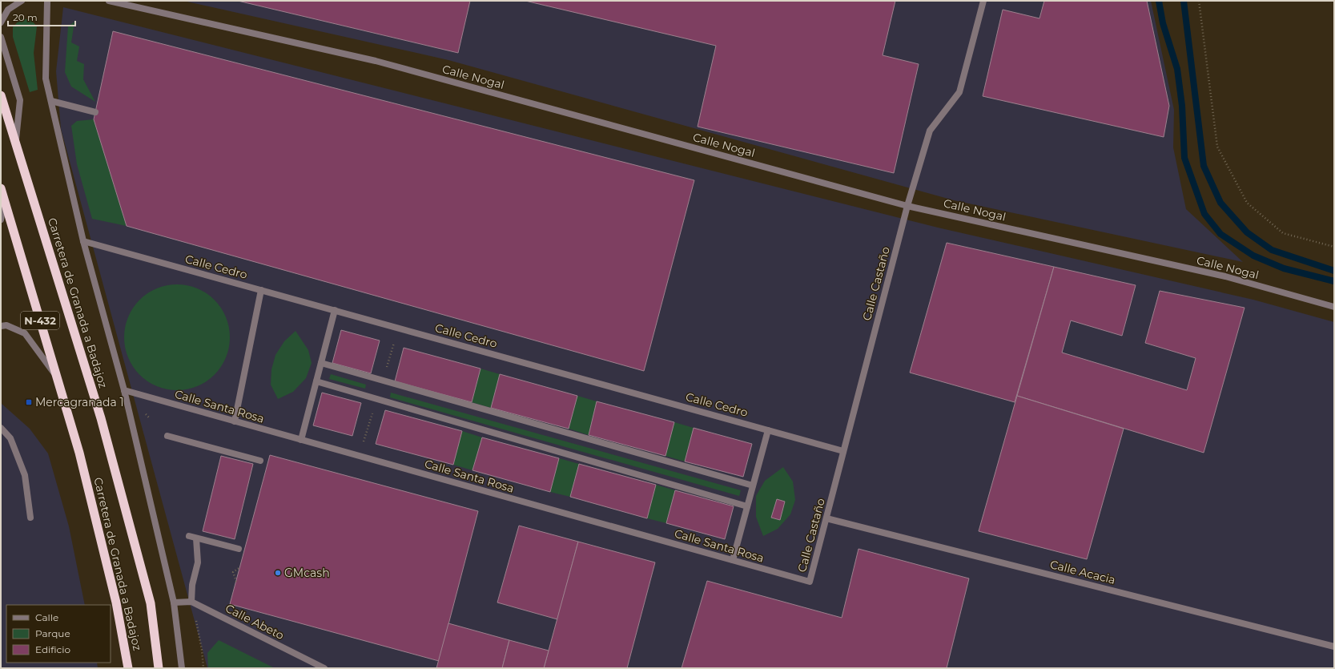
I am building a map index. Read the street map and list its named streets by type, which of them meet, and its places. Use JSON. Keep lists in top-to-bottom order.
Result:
{
  "streets": {
    "highway": ["Carretera de Granada a Badajoz", "N-432"],
    "street": [
      "Calle Nogal",
      "Calle Cedro",
      "Calle Castaño",
      "Calle Santa Rosa",
      "Calle Acacia",
      "Calle Abeto"
    ]
  },
  "crossings": [
    ["Calle Nogal", "Calle Castaño"],
    ["Calle Cedro", "Calle Castaño"],
    ["Calle Castaño", "Calle Santa Rosa"],
    ["Calle Castaño", "Calle Acacia"]
  ],
  "places": {
    "transit": ["Mercagranada 1"],
    "other": ["GMcash"]
  },
  "legend": ["Calle", "Parque", "Edificio"],
  "scale_bar": "20 m"
}
